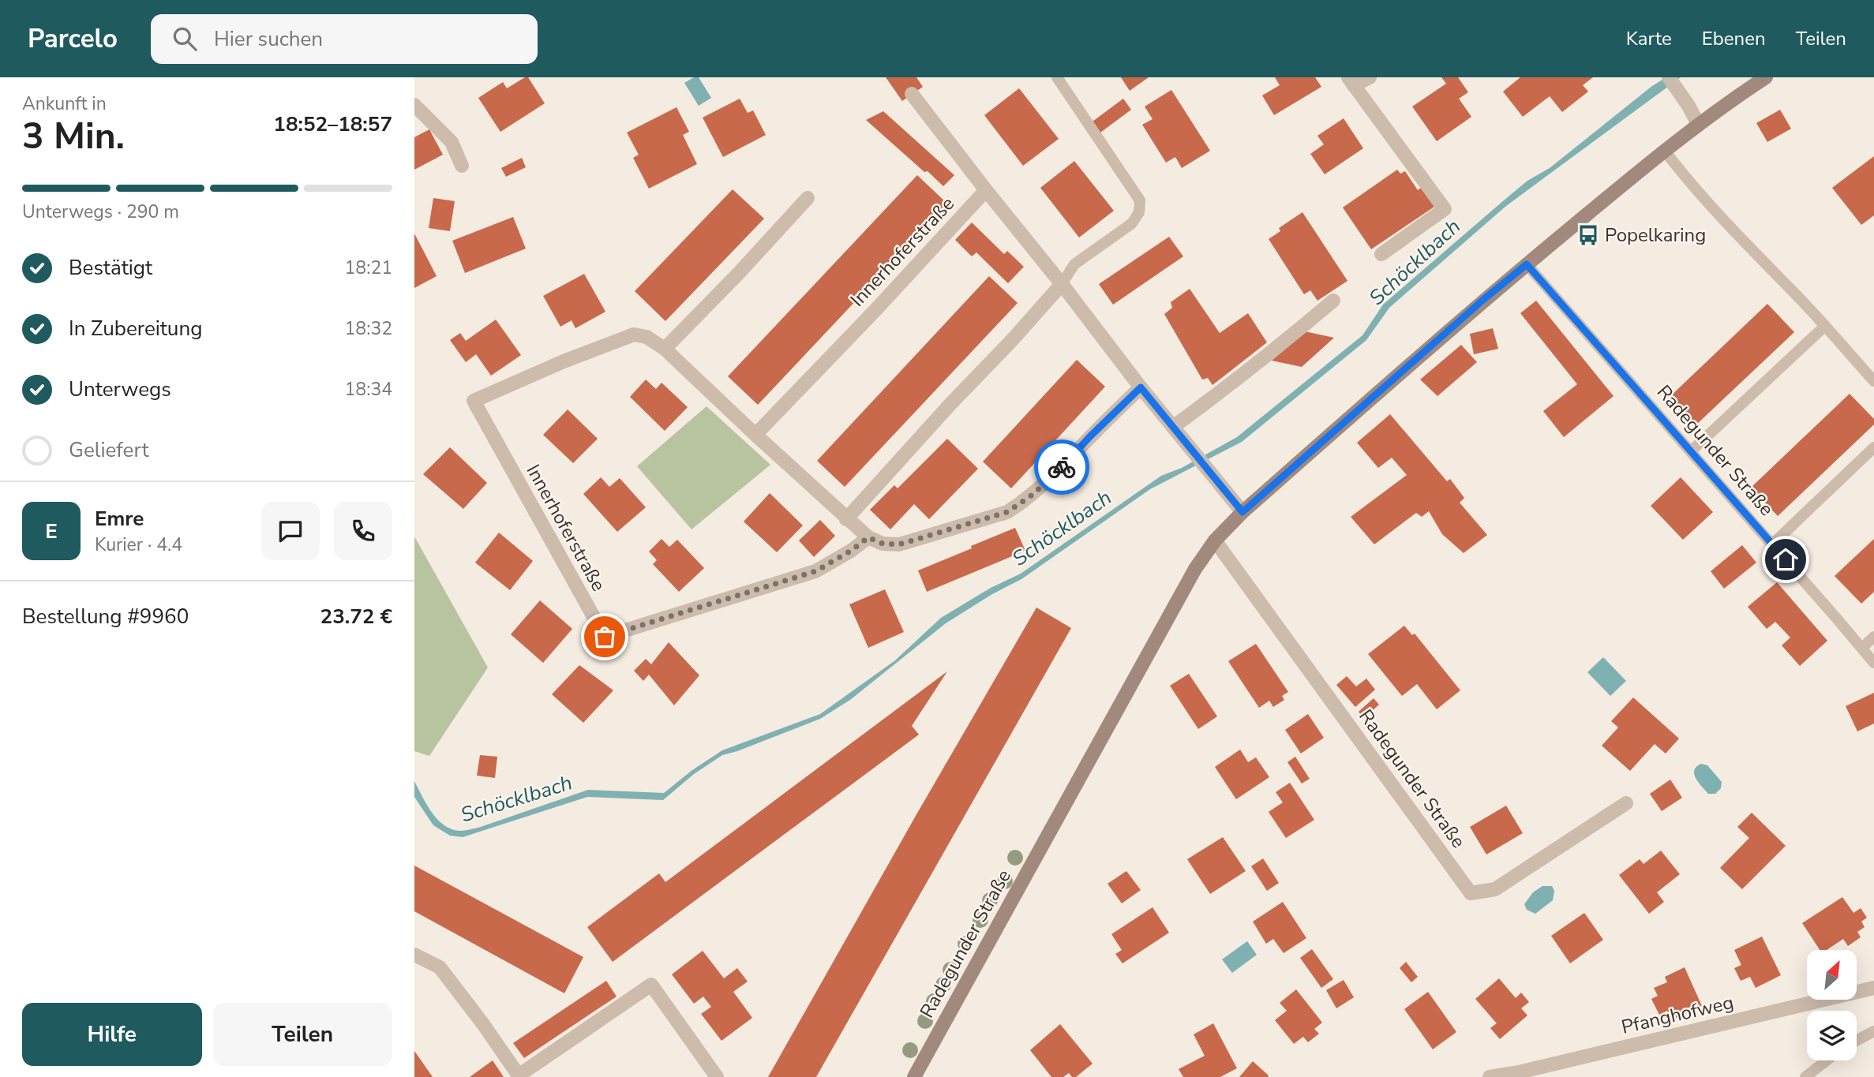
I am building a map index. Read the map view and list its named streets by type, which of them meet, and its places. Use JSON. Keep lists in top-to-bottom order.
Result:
{
  "streets": {
    "main road": ["Radegunder Straße"],
    "street": ["Innerhoferstraße", "Pfanghofweg"]
  },
  "water": ["Schöcklbach"],
  "places": {
    "bus stop": ["Popelkaring"]
  },
  "north": "top right",
  "page": {
    "header": "Parcelo",
    "search": "Hier suchen",
    "nav": ["Karte", "Ebenen", "Teilen"],
    "heading": ["3 Min.", "Ankunft in", "18:52–18:57"],
    "panel": [
      "Emre",
      "Kurier · 4.4",
      "Bestellung #9960",
      "23.72 €"
    ],
    "bar": "Unterwegs · 290 m",
    "list": [
      ["Bestätigt", "18:21"],
      ["In Zubereitung", "18:32"],
      ["Unterwegs", "18:34"],
      "Geliefert"
    ],
    "round": "E",
    "buttons": ["Hilfe", "Teilen"]
  }
}
